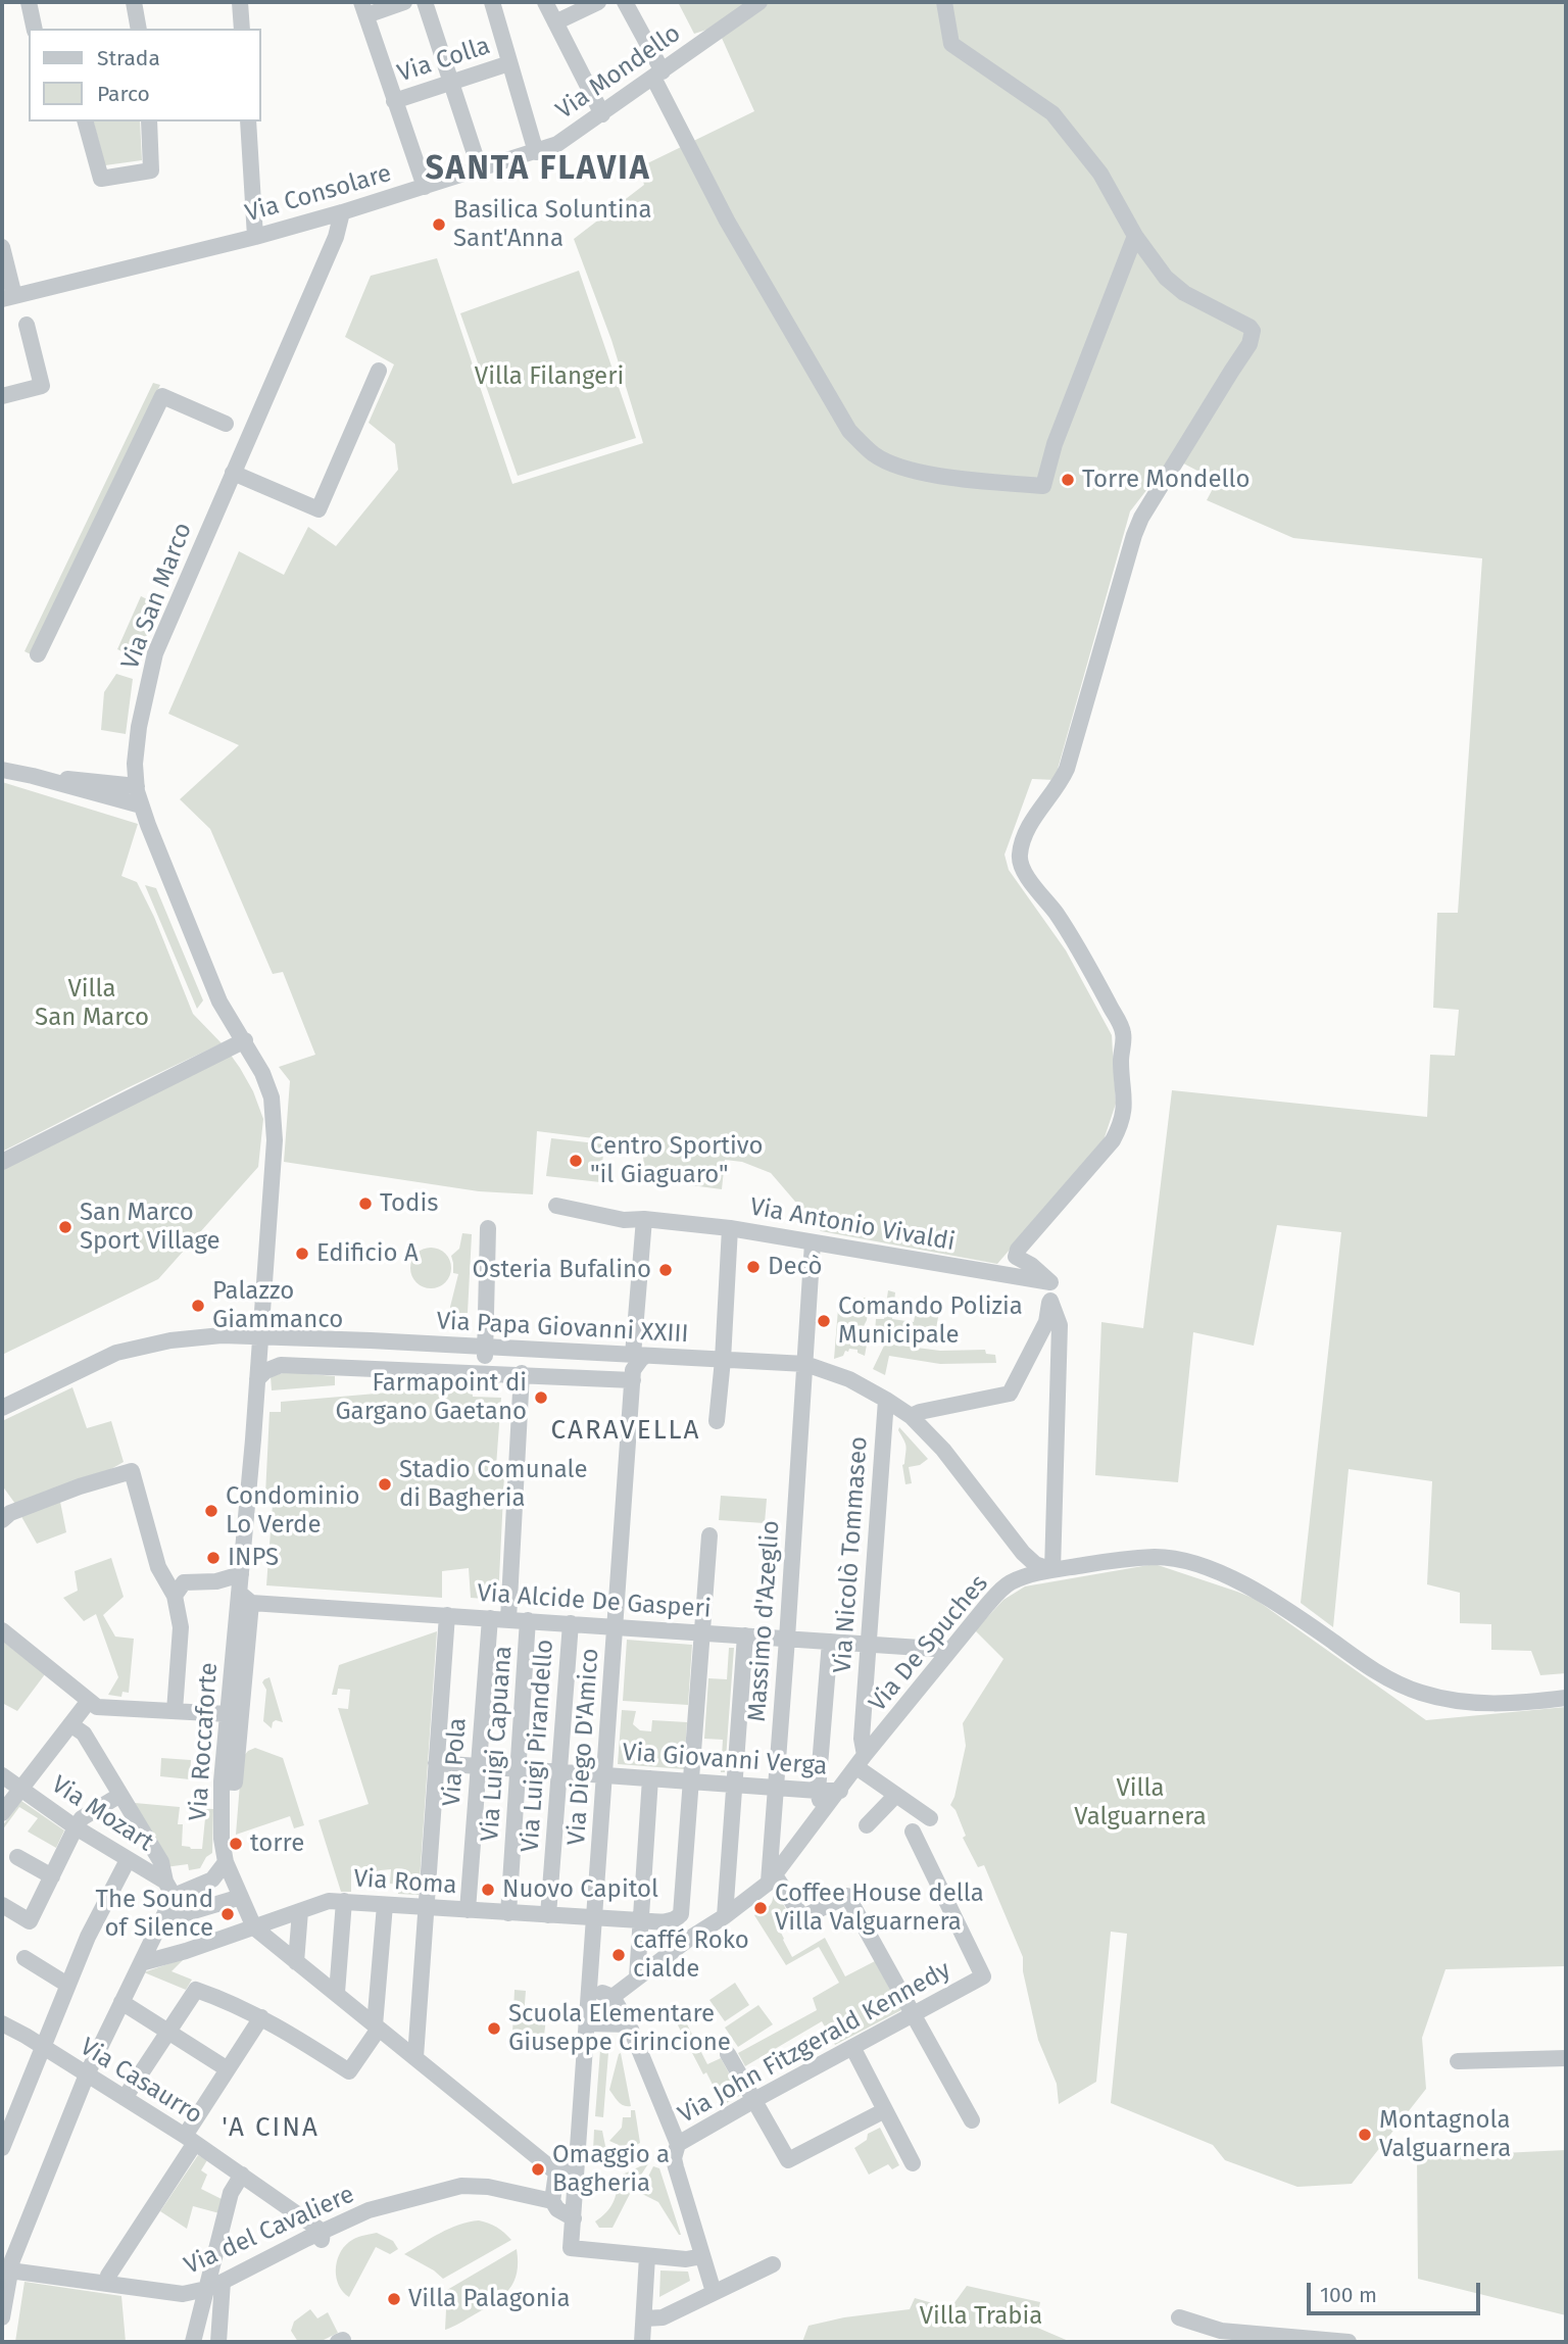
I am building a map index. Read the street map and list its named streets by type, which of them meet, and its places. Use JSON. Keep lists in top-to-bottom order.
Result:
{
  "streets": {
    "street": [
      "Via Colla",
      "Via Mondello",
      "Via Consolare",
      "Via San Marco",
      "Via Antonio Vivaldi",
      "Via Papa Giovanni XXIII",
      "Via Nicolò Tommaseo",
      "Via Alcide De Gasperi",
      "Massimo d'Azeglio",
      "Via De Spuches",
      "Via Roccaforte",
      "Via Luigi Capuana",
      "Via Luigi Pirandello",
      "Via Diego D'Amico",
      "Via Giovanni Verga",
      "Via Pola",
      "Via Mozart",
      "Via Roma",
      "Via John Fitzgerald Kennedy",
      "Via Casaurro",
      "Via del Cavaliere"
    ]
  },
  "crossings": [
    ["Via Mondello", "Via Consolare"],
    ["Via Consolare", "Via San Marco"],
    ["Via San Marco", "Via Roccaforte"],
    ["Via Antonio Vivaldi", "Massimo d'Azeglio"],
    ["Via Papa Giovanni XXIII", "Via Nicolò Tommaseo"],
    ["Via Papa Giovanni XXIII", "Massimo d'Azeglio"],
    ["Via Papa Giovanni XXIII", "Via De Spuches"],
    ["Via Papa Giovanni XXIII", "Via Roccaforte"],
    ["Via Papa Giovanni XXIII", "Via Diego D'Amico"],
    ["Via Nicolò Tommaseo", "Via Alcide De Gasperi"],
    ["Via Nicolò Tommaseo", "Via De Spuches"],
    ["Via Alcide De Gasperi", "Massimo d'Azeglio"],
    ["Via Alcide De Gasperi", "Via De Spuches"],
    ["Via Alcide De Gasperi", "Via Roccaforte"],
    ["Via Alcide De Gasperi", "Via Luigi Capuana"],
    ["Via Alcide De Gasperi", "Via Luigi Pirandello"],
    ["Via Alcide De Gasperi", "Via Diego D'Amico"],
    ["Via Alcide De Gasperi", "Via Pola"],
    ["Massimo d'Azeglio", "Via De Spuches"],
    ["Massimo d'Azeglio", "Via Giovanni Verga"],
    ["Via De Spuches", "Via Giovanni Verga"],
    ["Via Roccaforte", "Via Roma"],
    ["Via Luigi Capuana", "Via Giovanni Verga"],
    ["Via Luigi Capuana", "Via Roma"],
    ["Via Luigi Pirandello", "Via Giovanni Verga"],
    ["Via Luigi Pirandello", "Via Roma"],
    ["Via Diego D'Amico", "Via Giovanni Verga"],
    ["Via Diego D'Amico", "Via Roma"],
    ["Via Giovanni Verga", "Via Pola"],
    ["Via Giovanni Verga", "Via Roma"],
    ["Via Pola", "Via Roma"],
    ["Via Casaurro", "Via del Cavaliere"]
  ],
  "districts": ["SANTA FLAVIA", "CARAVELLA", "'A CINA"],
  "parks": [
    "Villa Filangeri",
    "Villa San Marco",
    "Villa Valguarnera",
    "Villa Trabia"
  ],
  "places": [
    "Basilica Soluntina Sant'Anna",
    "Torre Mondello",
    "Centro Sportivo \"il Giaguaro\"",
    "Todis",
    "San Marco Sport Village",
    "Edificio A",
    "Decò",
    "Osteria Bufalino",
    "Palazzo Giammanco",
    "Comando Polizia Municipale",
    "Farmapoint di Gargano Gaetano",
    "Stadio Comunale di Bagheria",
    "Condominio Lo Verde",
    "INPS",
    "torre",
    "Nuovo Capitol",
    "Coffee House della Villa Valguarnera",
    "The Sound of Silence",
    "caffé Roko cialde",
    "Scuola Elementare Giuseppe Cirincione",
    "Montagnola Valguarnera",
    "Omaggio a Bagheria",
    "Villa Palagonia"
  ],
  "legend": ["Strada", "Parco"],
  "scale_bar": "100 m"
}
